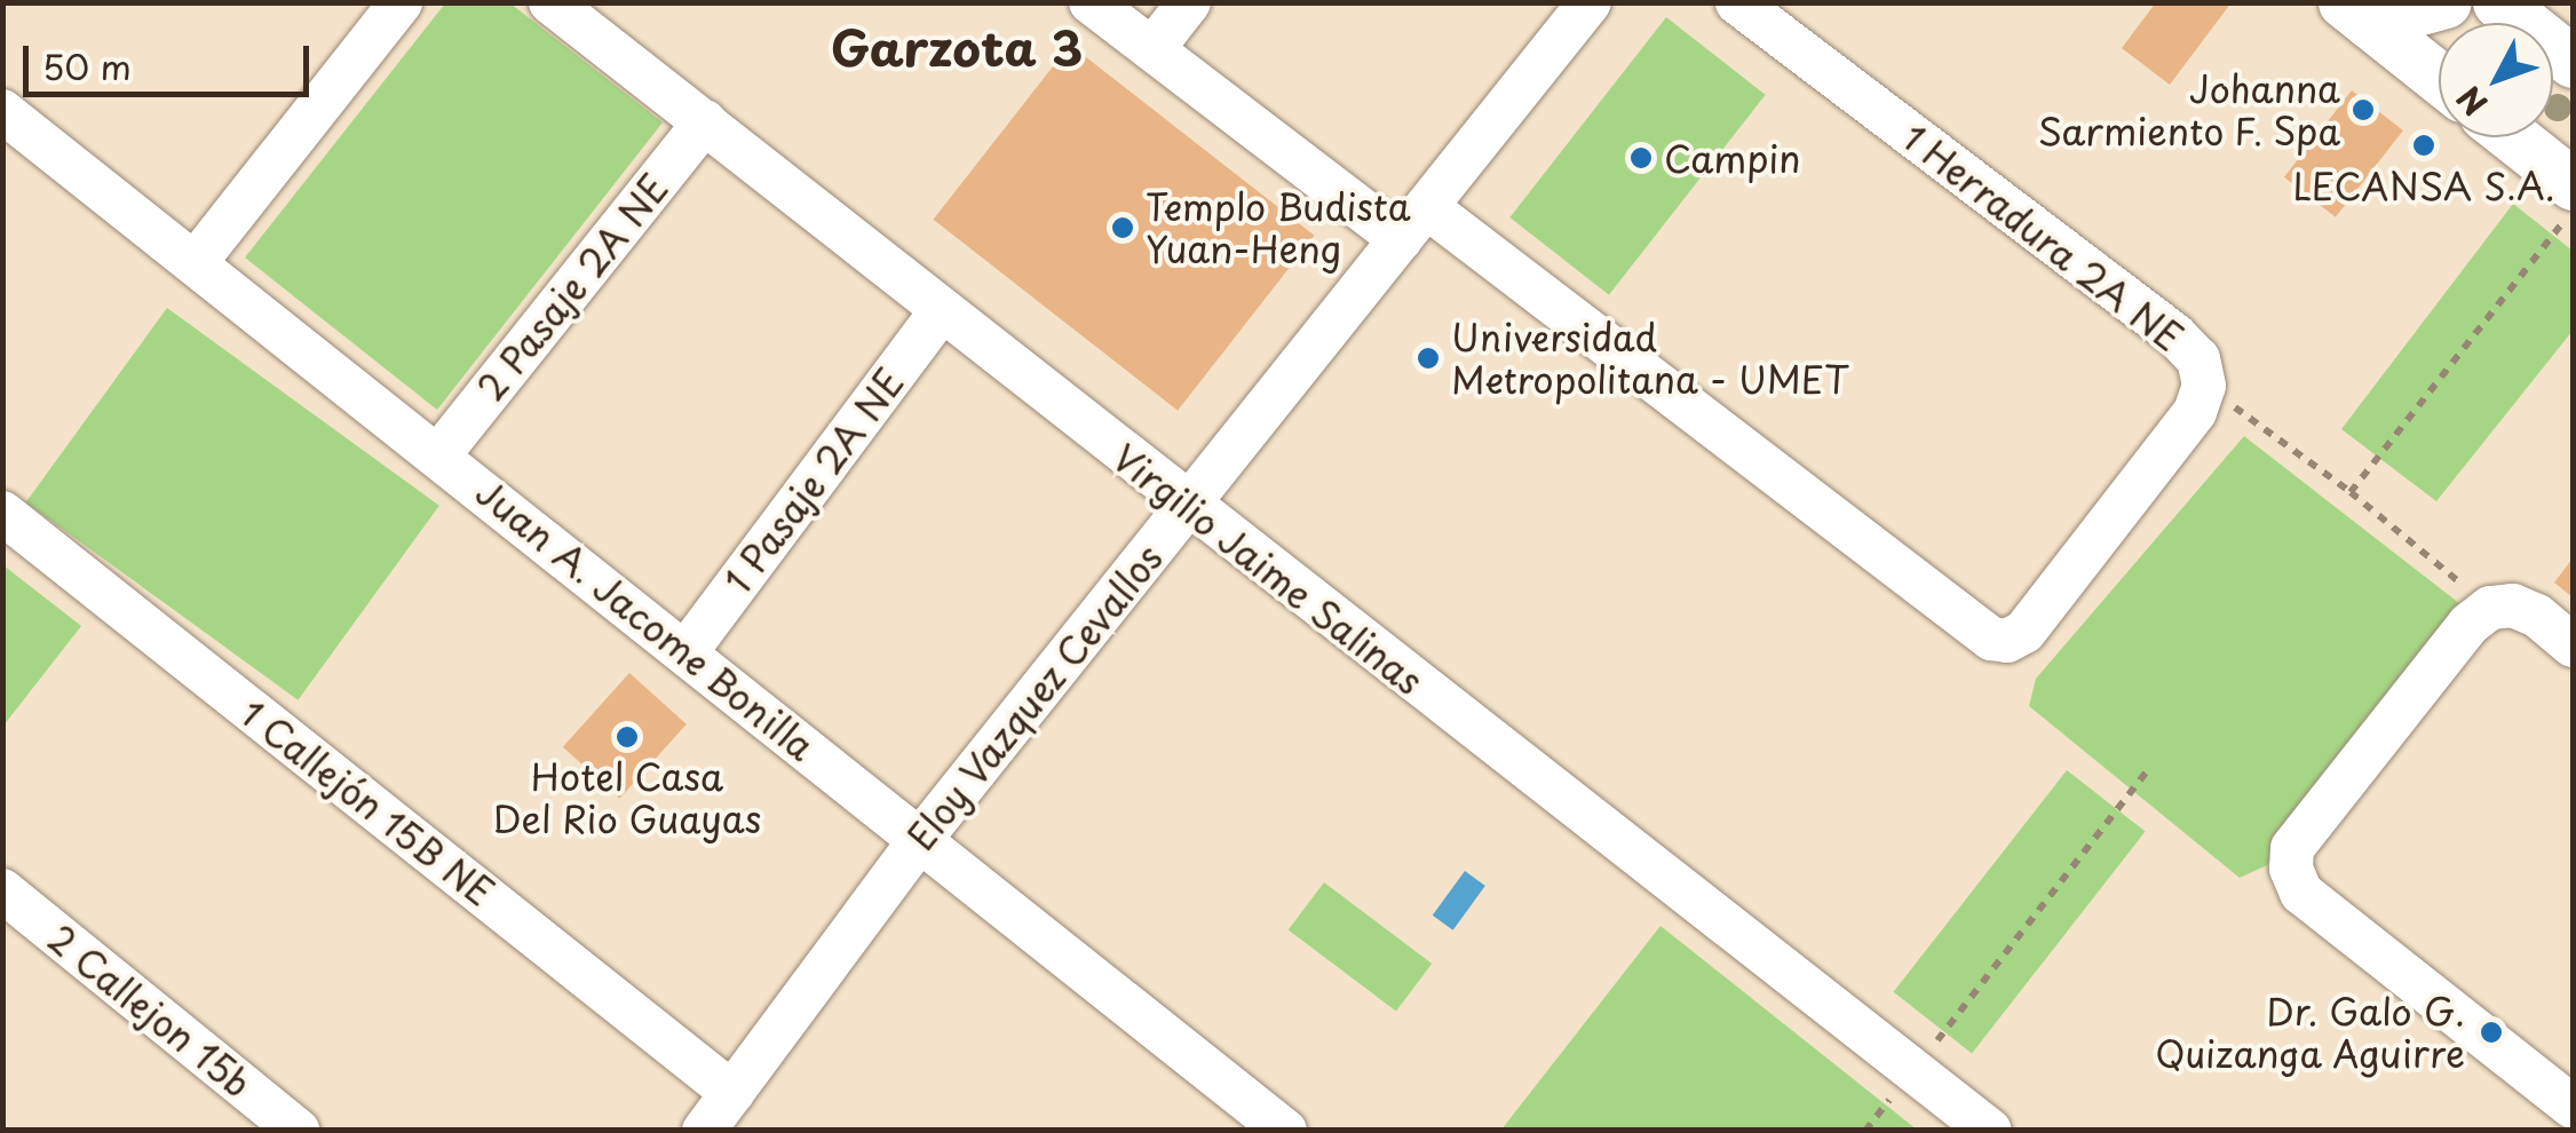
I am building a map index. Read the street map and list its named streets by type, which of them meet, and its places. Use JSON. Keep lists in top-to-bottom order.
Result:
{
  "streets": {
    "street": [
      "1 Herradura 2A NE",
      "2 Pasaje 2A NE",
      "1 Pasaje 2A NE",
      "Virgilio Jaime Salinas",
      "Juan A. Jacome Bonilla",
      "Eloy Vazquez Cevallos",
      "1 Callejón 15B NE",
      "2 Callejon 15b"
    ]
  },
  "crossings": [
    ["1 Herradura 2A NE", "Eloy Vazquez Cevallos"],
    ["2 Pasaje 2A NE", "Virgilio Jaime Salinas"],
    ["2 Pasaje 2A NE", "Juan A. Jacome Bonilla"],
    ["1 Pasaje 2A NE", "Virgilio Jaime Salinas"],
    ["1 Pasaje 2A NE", "Juan A. Jacome Bonilla"],
    ["Virgilio Jaime Salinas", "Eloy Vazquez Cevallos"],
    ["Juan A. Jacome Bonilla", "Eloy Vazquez Cevallos"],
    ["Eloy Vazquez Cevallos", "1 Callejón 15B NE"]
  ],
  "districts": ["Garzota 3"],
  "places": [
    "Johanna Sarmiento F. Spa",
    "LECANSA S.A.",
    "Campin",
    "Templo Budista Yuan-Heng",
    "Universidad Metropolitana - UMET",
    "Hotel Casa Del Rio Guayas",
    "Dr. Galo G. Quizanga Aguirre"
  ],
  "scale_bar": "50 m",
  "north": "bottom left"
}
